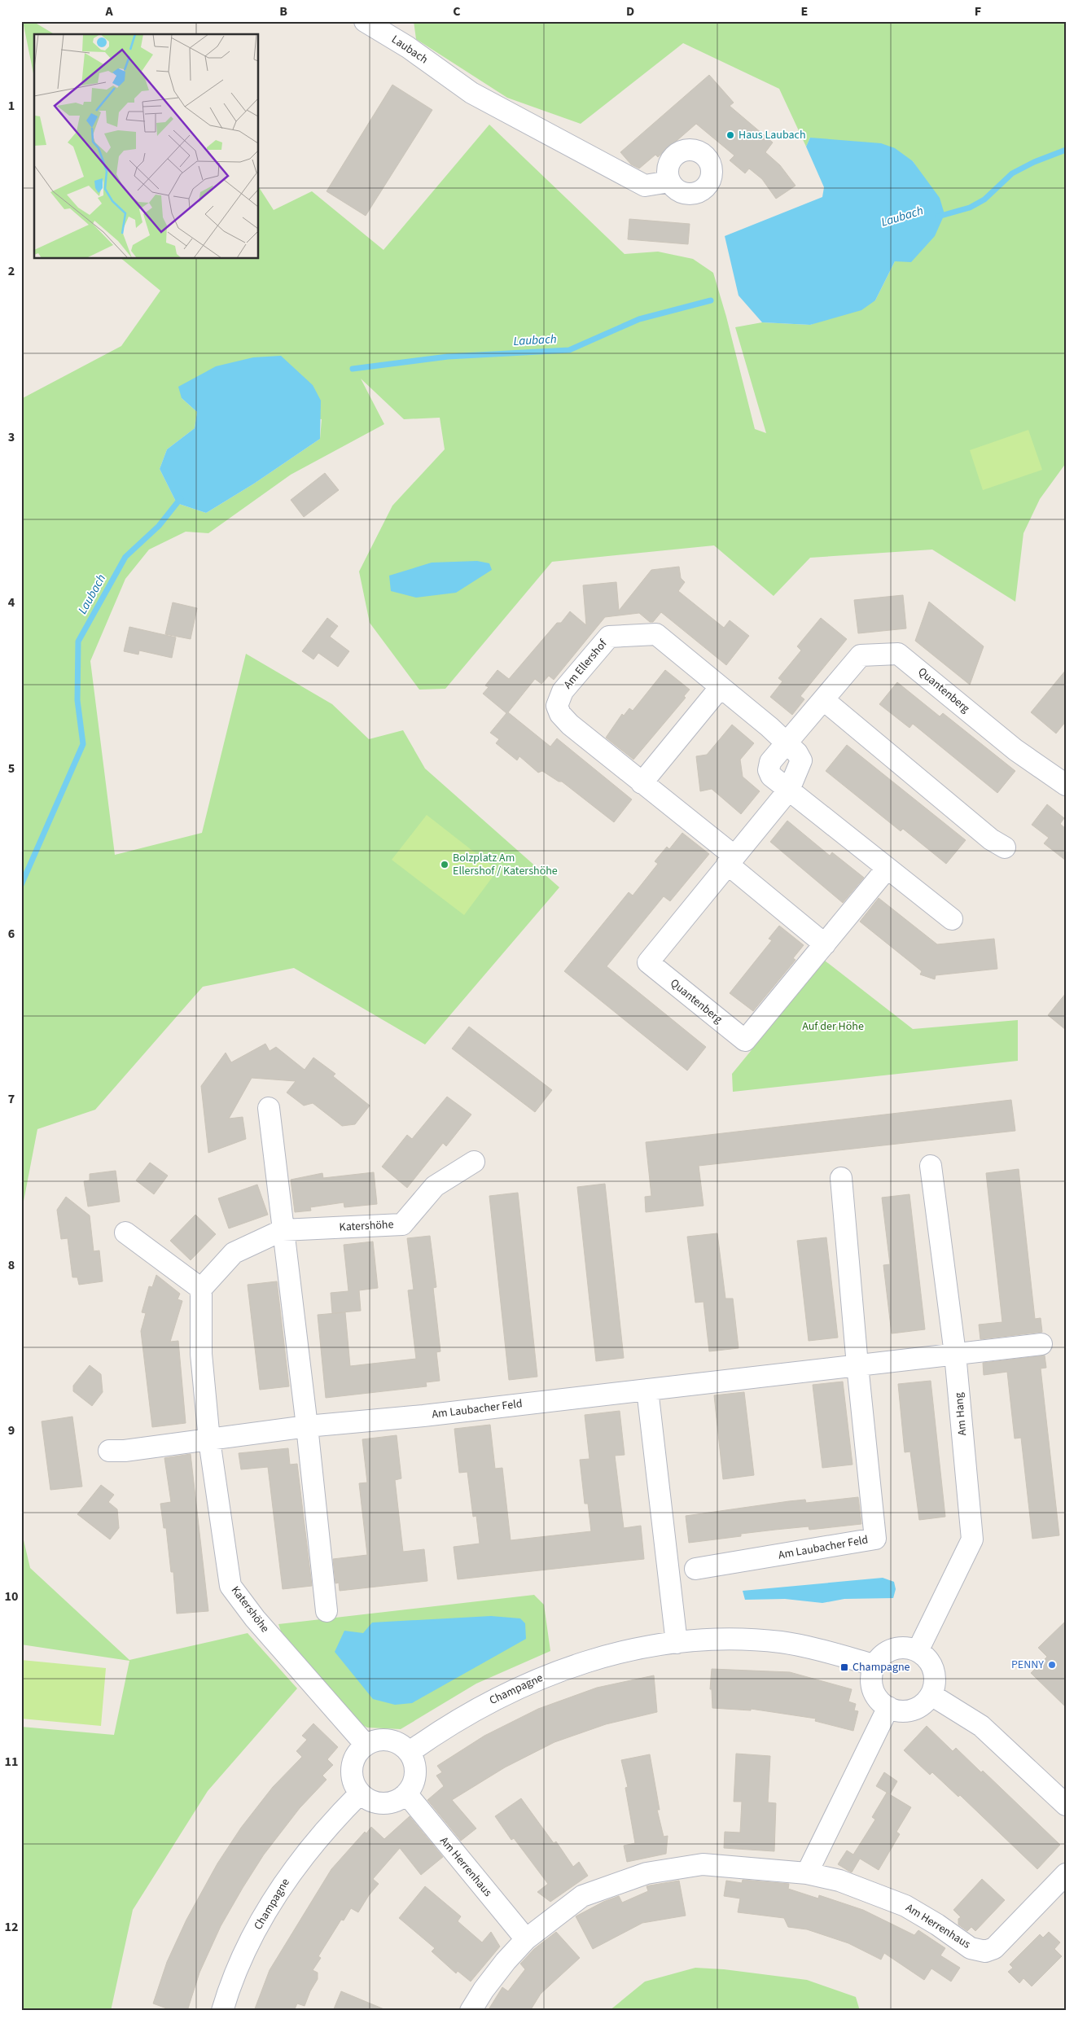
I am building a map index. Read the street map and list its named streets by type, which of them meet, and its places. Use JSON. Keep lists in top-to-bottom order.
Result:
{
  "streets": {
    "street": [
      "Laubach",
      "Am Ellershof",
      "Quantenberg",
      "Katershöhe",
      "Am Laubacher Feld",
      "Am Hang",
      "Champagne",
      "Am Herrenhaus"
    ]
  },
  "crossings": [
    ["Am Ellershof", "Quantenberg"],
    ["Katershöhe", "Am Laubacher Feld"],
    ["Katershöhe", "Champagne"],
    ["Katershöhe", "Am Herrenhaus"],
    ["Am Laubacher Feld", "Am Hang"],
    ["Am Hang", "Champagne"],
    ["Champagne", "Am Herrenhaus"]
  ],
  "water": ["Laubach"],
  "parks": ["Auf der Höhe"],
  "places": {
    "other": ["Haus Laubach", "Bolzplatz Am Ellershof / Katershöhe", "PENNY"],
    "transit": ["Champagne"]
  },
  "grid": {
    "columns": [
      "A",
      "B",
      "C",
      "D",
      "E",
      "F"
    ],
    "rows": [
      "1",
      "2",
      "3",
      "4",
      "5",
      "6",
      "7",
      "8",
      "9",
      "10",
      "11",
      "12"
    ]
  }
}
